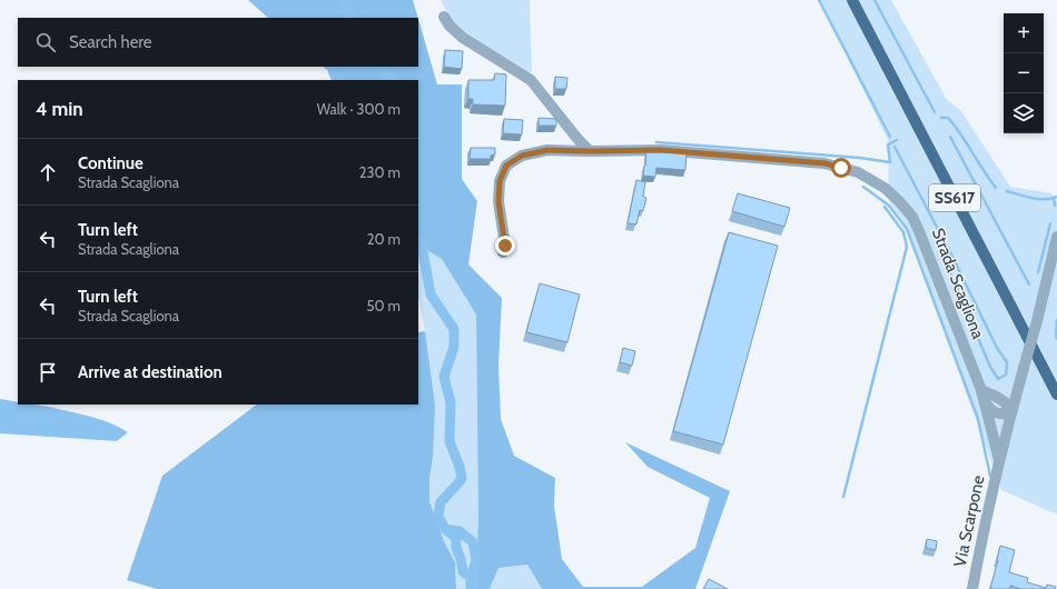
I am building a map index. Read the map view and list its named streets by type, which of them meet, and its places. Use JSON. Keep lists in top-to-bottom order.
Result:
{
  "streets": {
    "main road": ["SS617"],
    "street": ["Strada Scagliona", "Via Scarpone"]
  },
  "crossings": [
    ["Strada Scagliona", "Via Scarpone"]
  ],
  "page": {
    "map_buttons": ["+", "−"],
    "search": "Search here",
    "heading": ["4 min", "Walk · 300 m"],
    "list": [
      ["Continue", "Strada Scagliona", "230 m"],
      ["Turn left", "Strada Scagliona", "20 m"],
      ["Turn left", "Strada Scagliona", "50 m"],
      "Arrive at destination"
    ]
  }
}
